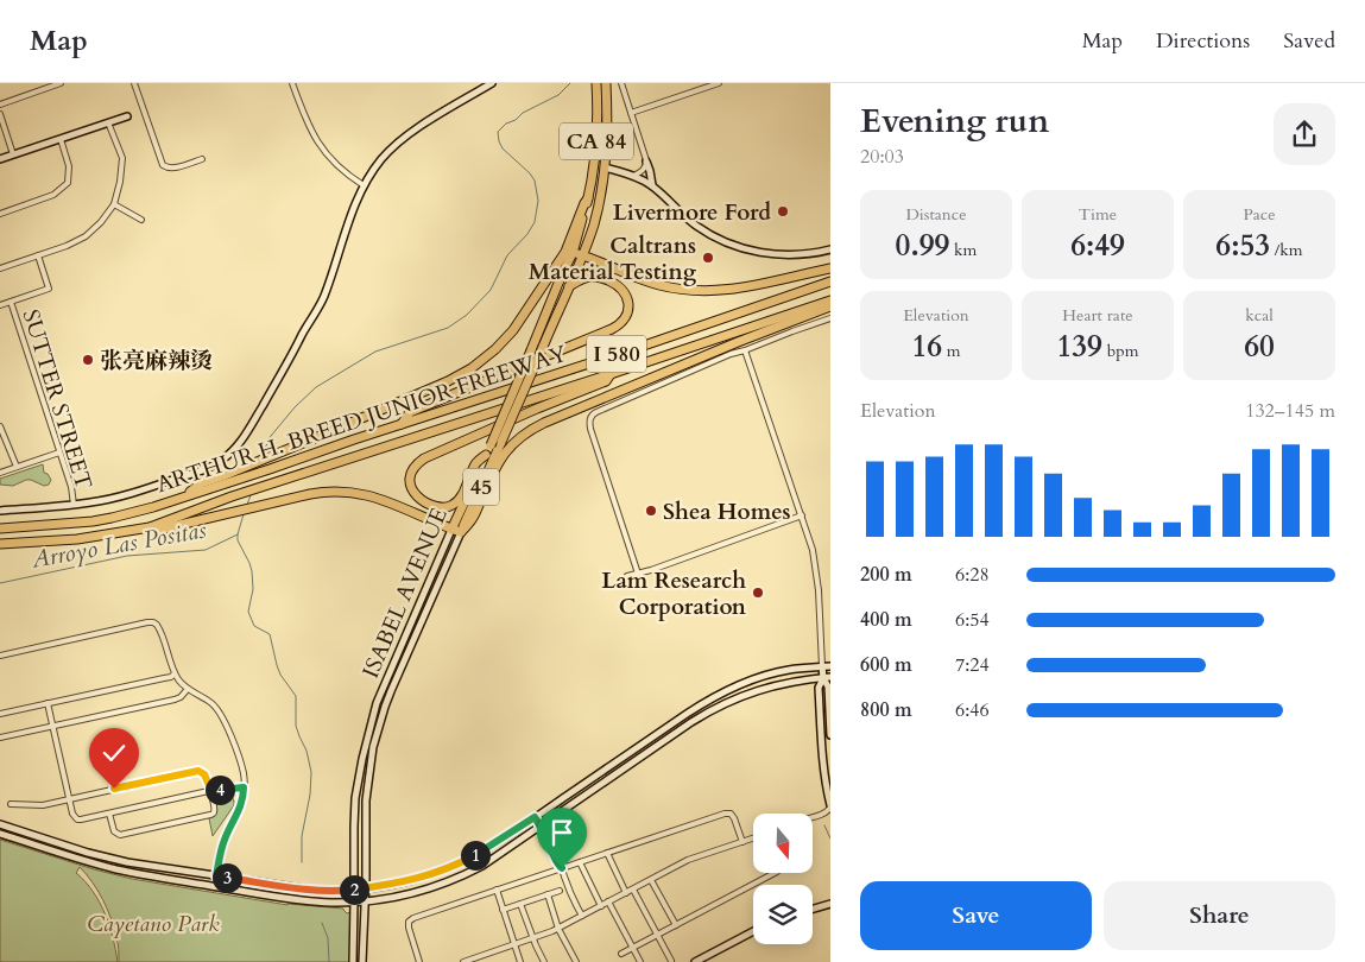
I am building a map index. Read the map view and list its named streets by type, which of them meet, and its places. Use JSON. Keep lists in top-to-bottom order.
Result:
{
  "streets": {
    "highway": [
      "CA 84",
      "I 580",
      "ARTHUR H. BREED JUNIOR FREEWAY",
      "45",
      "ISABEL AVENUE"
    ],
    "street": ["SUTTER STREET"]
  },
  "water": ["Arroyo Las Positas"],
  "parks": ["Cayetano Park"],
  "places": [
    "Livermore Ford",
    "Caltrans Material Testing",
    "张亮麻辣烫",
    "Shea Homes",
    "Lam Research Corporation"
  ],
  "north": "bottom",
  "page": {
    "header": "Map",
    "nav": ["Map", "Directions", "Saved"],
    "heading": ["Evening run", "20:03"],
    "stats": [
      ["Distance", "0.99 km"],
      ["Time", "6:49"],
      ["Pace", "6:53 /km"],
      ["Elevation", "16 m"],
      ["Heart rate", "139 bpm"],
      ["kcal", "60"]
    ],
    "chart": ["Elevation", "132–145 m"],
    "list": [
      {
        "name": "200 m",
        "note": "6:28"
      },
      {
        "name": "400 m",
        "note": "6:54"
      },
      {
        "name": "600 m",
        "note": "7:24"
      },
      {
        "name": "800 m",
        "note": "6:46"
      }
    ],
    "pins": [
      "4",
      "1",
      "3",
      "2"
    ],
    "buttons": ["Save", "Share"]
  }
}
